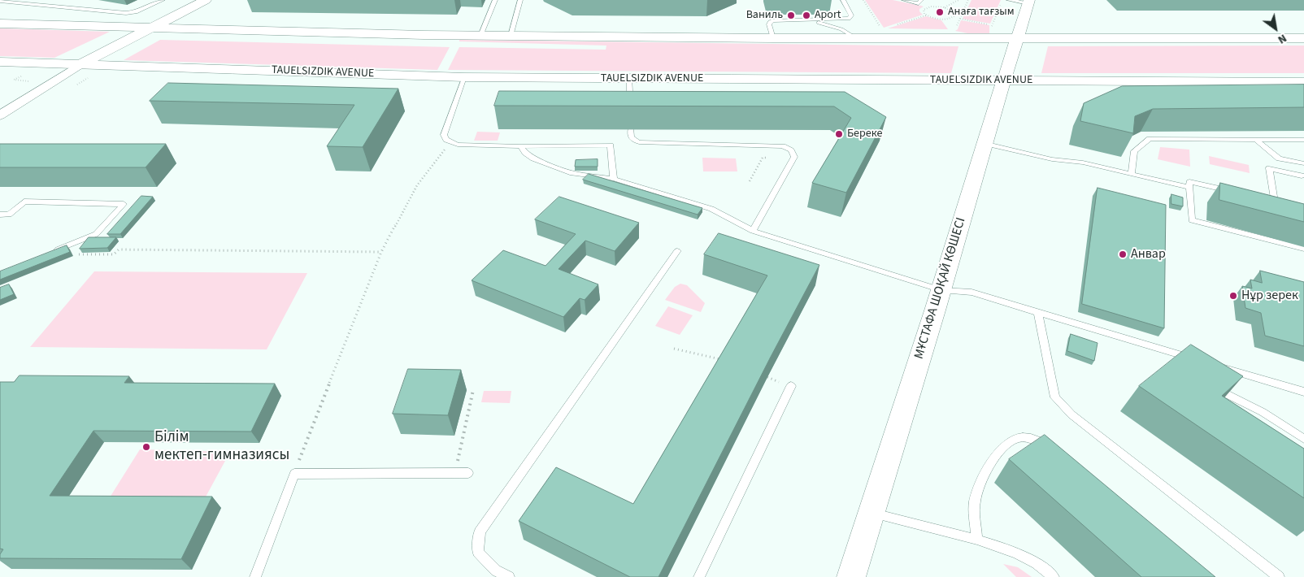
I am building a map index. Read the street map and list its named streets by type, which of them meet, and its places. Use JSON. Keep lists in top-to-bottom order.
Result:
{
  "streets": {
    "street": ["TAUELSIZDIK AVENUE", "МҰСТАФА ШОҚАЙ КӨШЕСІ"]
  },
  "crossings": [
    ["TAUELSIZDIK AVENUE", "МҰСТАФА ШОҚАЙ КӨШЕСІ"]
  ],
  "places": [
    "Анаға тағзым",
    "Ваниль",
    "Aport",
    "Береке",
    "Анвар",
    "Нұр зерек",
    "Білім мектеп-гимназиясы"
  ],
  "north": "bottom right"
}
